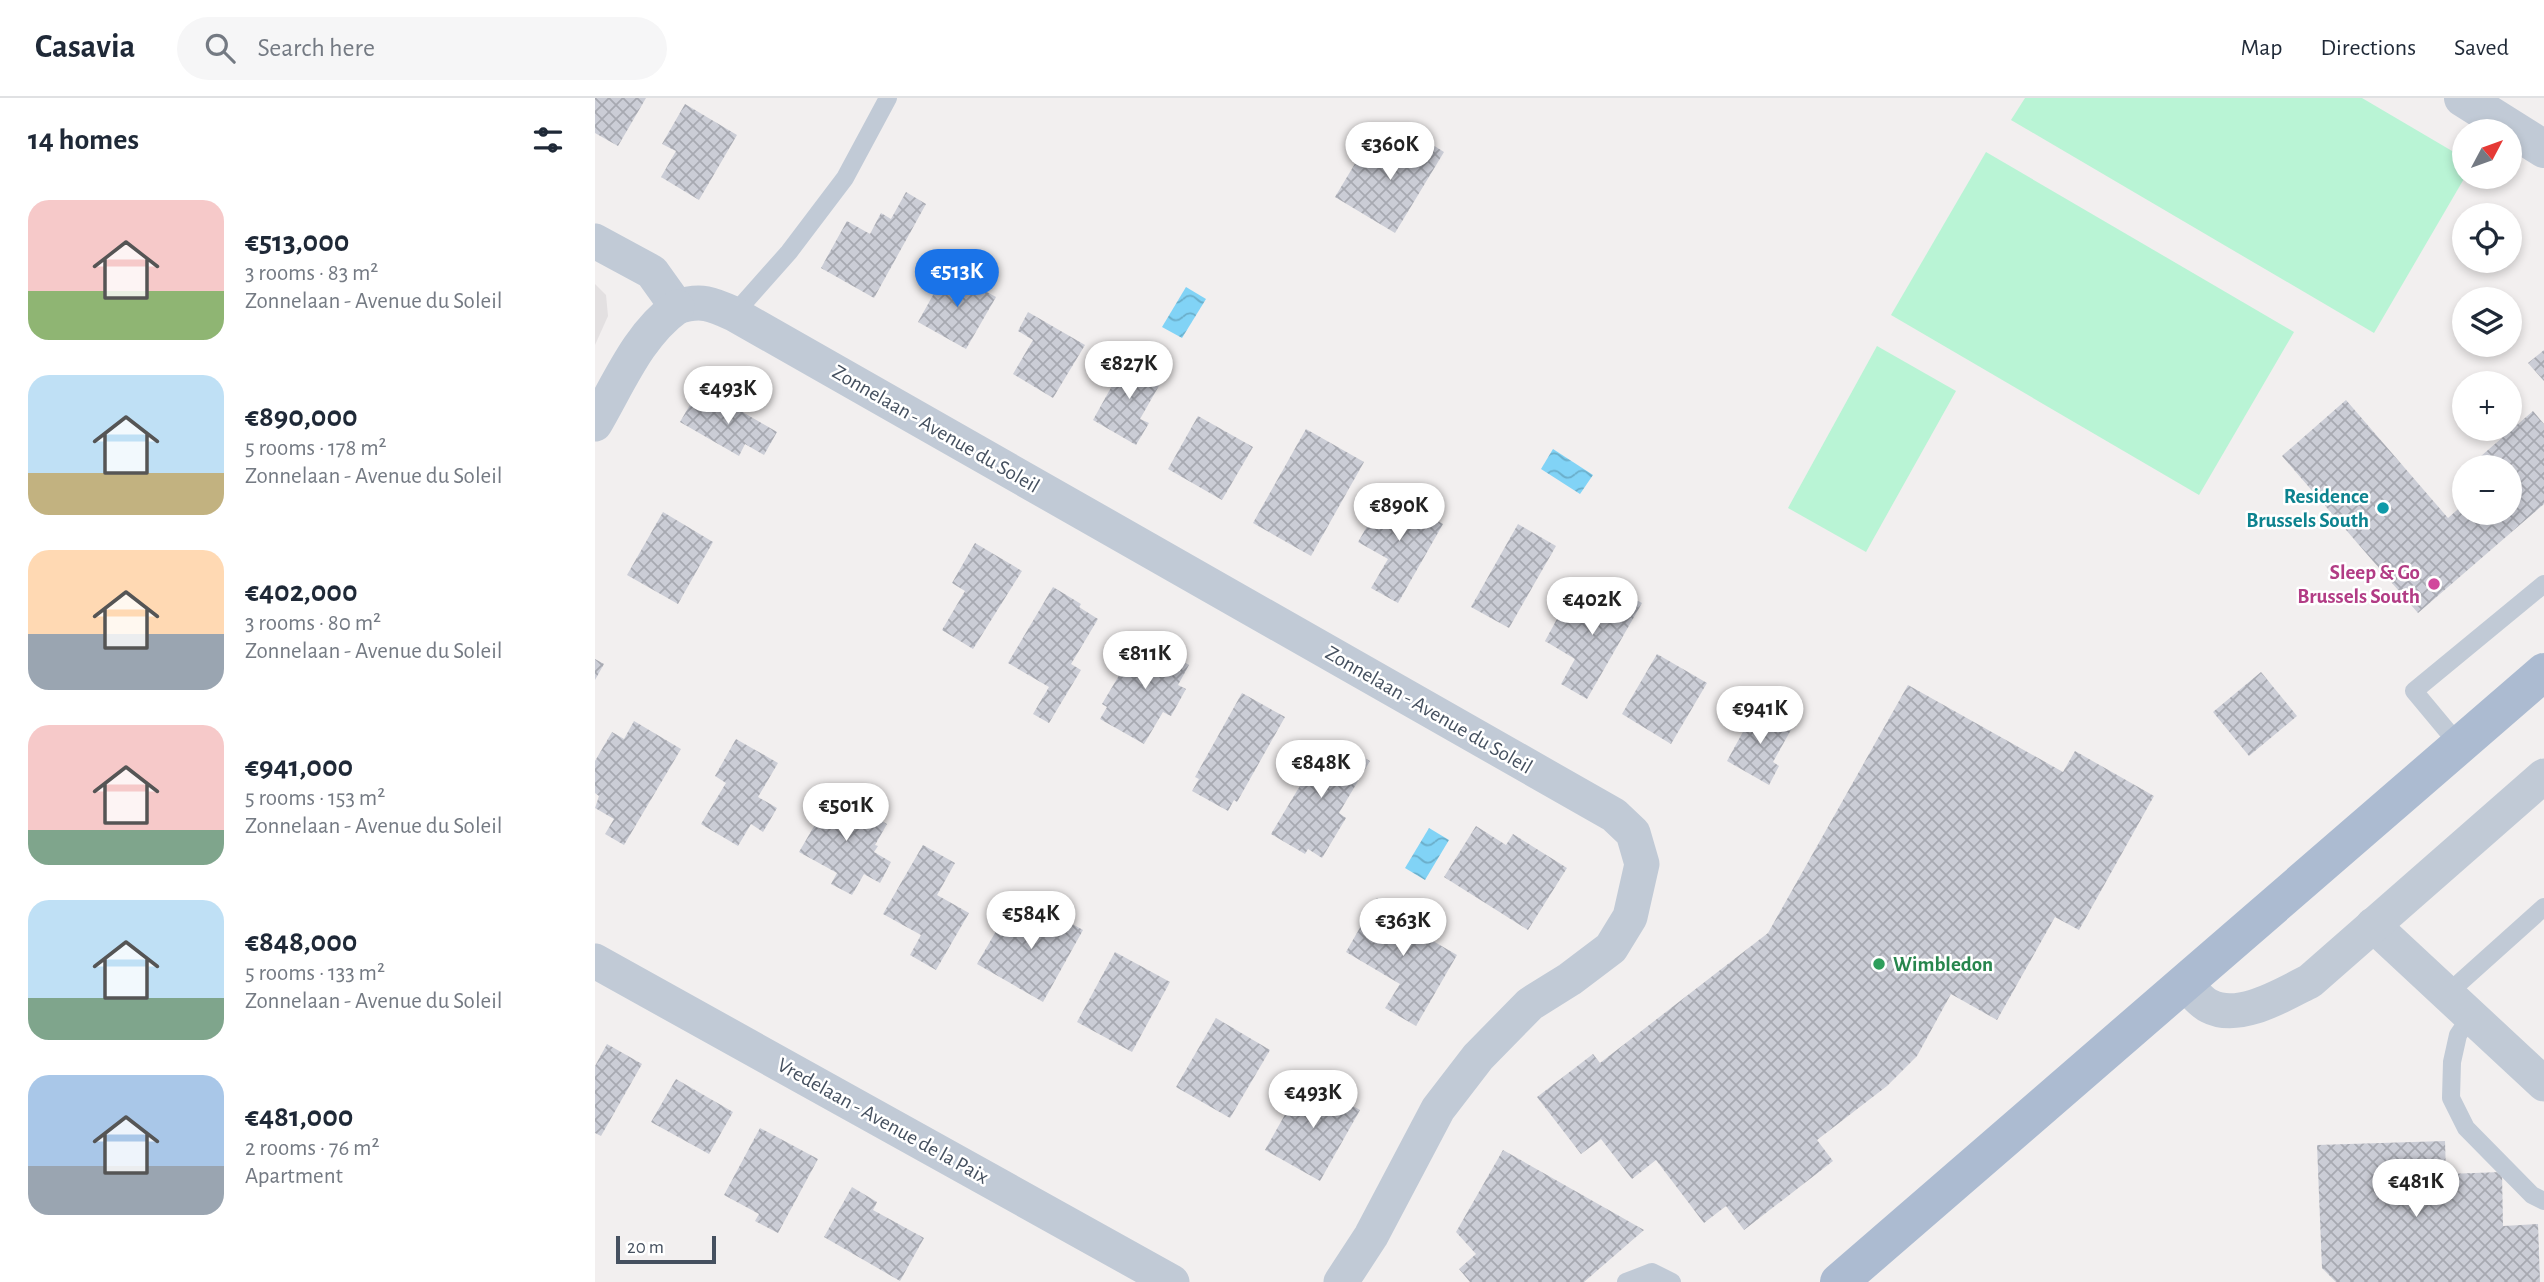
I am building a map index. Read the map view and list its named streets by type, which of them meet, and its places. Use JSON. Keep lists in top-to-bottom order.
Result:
{
  "streets": {
    "street": ["Zonnelaan - Avenue du Soleil", "Vredelaan - Avenue de la Paix"]
  },
  "places": ["Residence Brussels South", "Sleep & Go Brussels South", "Wimbledon"],
  "scale_bar": "20 m",
  "north": "top right",
  "page": {
    "header": "Casavia",
    "search": "Search here",
    "nav": ["Map", "Directions", "Saved"],
    "heading": "14 homes",
    "map_buttons": ["+", "−"],
    "price": [
      "€360K",
      "€513K",
      "€827K",
      "€493K",
      "€890K",
      "€402K",
      "€811K",
      "€941K",
      "€848K",
      "€501K",
      "€584K",
      "€363K",
      "€493K",
      "€481K"
    ],
    "list": [
      {
        "name": "€513,000",
        "note": "3 rooms · 83 m² · Zonnelaan - Avenue du Soleil"
      },
      {
        "name": "€890,000",
        "note": "5 rooms · 178 m² · Zonnelaan - Avenue du Soleil"
      },
      {
        "name": "€402,000",
        "note": "3 rooms · 80 m² · Zonnelaan - Avenue du Soleil"
      },
      {
        "name": "€941,000",
        "note": "5 rooms · 153 m² · Zonnelaan - Avenue du Soleil"
      },
      {
        "name": "€848,000",
        "note": "5 rooms · 133 m² · Zonnelaan - Avenue du Soleil"
      },
      {
        "name": "€481,000",
        "note": "2 rooms · 76 m² · Apartment"
      }
    ],
    "scale": "20 m"
  }
}
